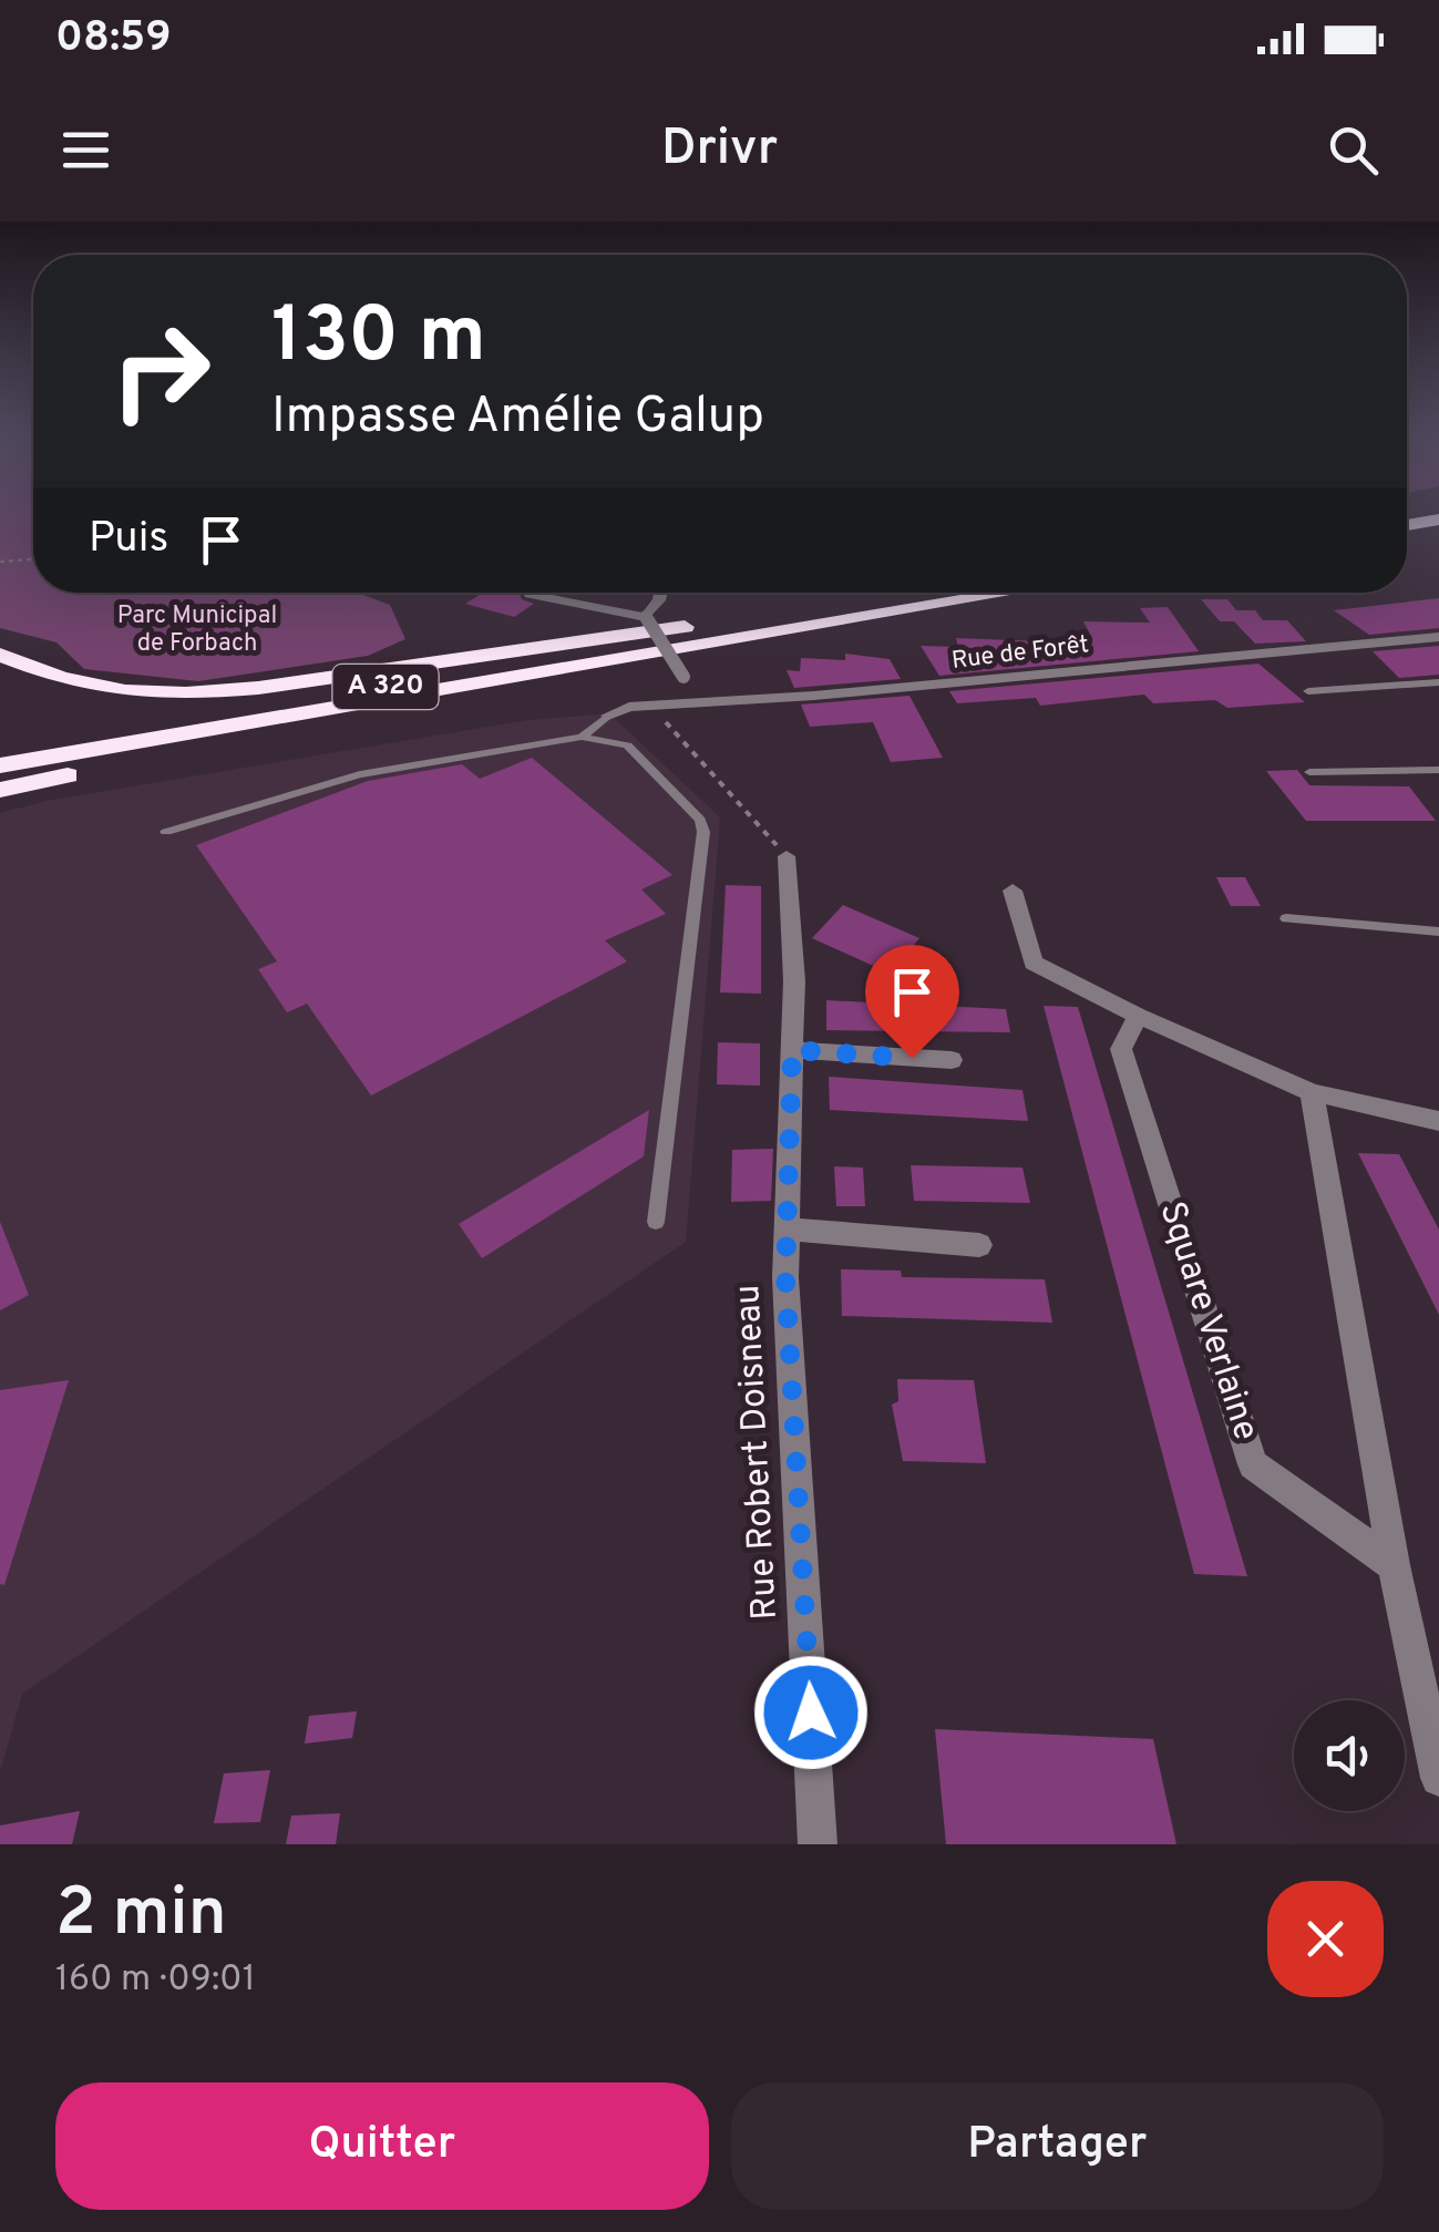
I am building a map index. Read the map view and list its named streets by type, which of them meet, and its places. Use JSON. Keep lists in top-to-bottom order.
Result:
{
  "streets": {
    "highway": ["A 320"],
    "street": ["Rue de Forêt", "Square Verlaine", "Rue Robert Doisneau"]
  },
  "parks": ["Parc Municipal de Forbach"],
  "page": {
    "status": "08:59",
    "header": "Drivr",
    "turn": ["130 m", "Impasse Amélie Galup"],
    "then": "Puis",
    "heading": ["2 min", "160 m · 09:01"],
    "buttons": ["Quitter", "Partager"]
  }
}
